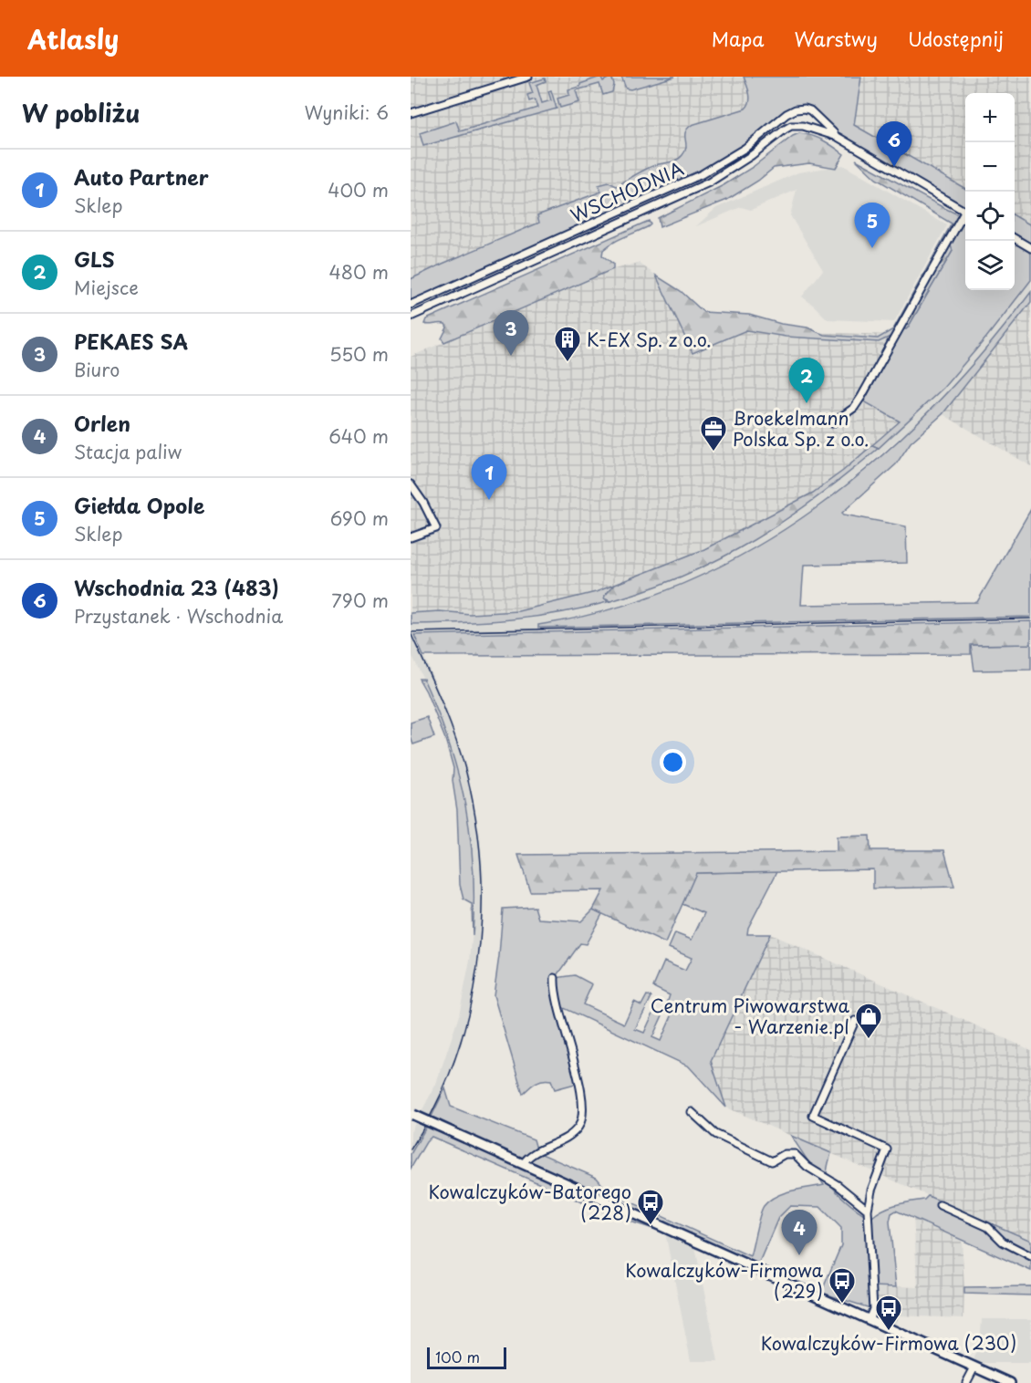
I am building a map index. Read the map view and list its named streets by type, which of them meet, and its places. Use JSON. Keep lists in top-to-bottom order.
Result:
{
  "streets": {
    "street": ["WSCHODNIA"]
  },
  "places": {
    "building": ["K-EX Sp. z o.o."],
    "office": ["Broekelmann Polska Sp. z o.o."],
    "shop": ["Centrum Piwowarstwa - Warzenie.pl"],
    "bus stop": ["Kowalczyków-Batorego (228)", "Kowalczyków-Firmowa (229)", "Kowalczyków-Firmowa (230)"]
  },
  "scale_bar": "100 m",
  "page": {
    "header": "Atlasly",
    "nav": ["Mapa", "Warstwy", "Udostępnij"],
    "heading": ["W pobliżu", "Wyniki: 6"],
    "map_buttons": ["+", "−"],
    "pins": [
      "6",
      "5",
      "3",
      "2",
      "1",
      "4"
    ],
    "list": [
      {
        "mark": "1",
        "name": "Auto Partner",
        "note": "Sklep",
        "value": "400 m"
      },
      {
        "mark": "2",
        "name": "GLS",
        "note": "Miejsce",
        "value": "480 m"
      },
      {
        "mark": "3",
        "name": "PEKAES SA",
        "note": "Biuro",
        "value": "550 m"
      },
      {
        "mark": "4",
        "name": "Orlen",
        "note": "Stacja paliw",
        "value": "640 m"
      },
      {
        "mark": "5",
        "name": "Giełda Opole",
        "note": "Sklep",
        "value": "690 m"
      },
      {
        "mark": "6",
        "name": "Wschodnia 23 (483)",
        "note": "Przystanek · Wschodnia",
        "value": "790 m"
      }
    ],
    "scale": "100 m"
  }
}
